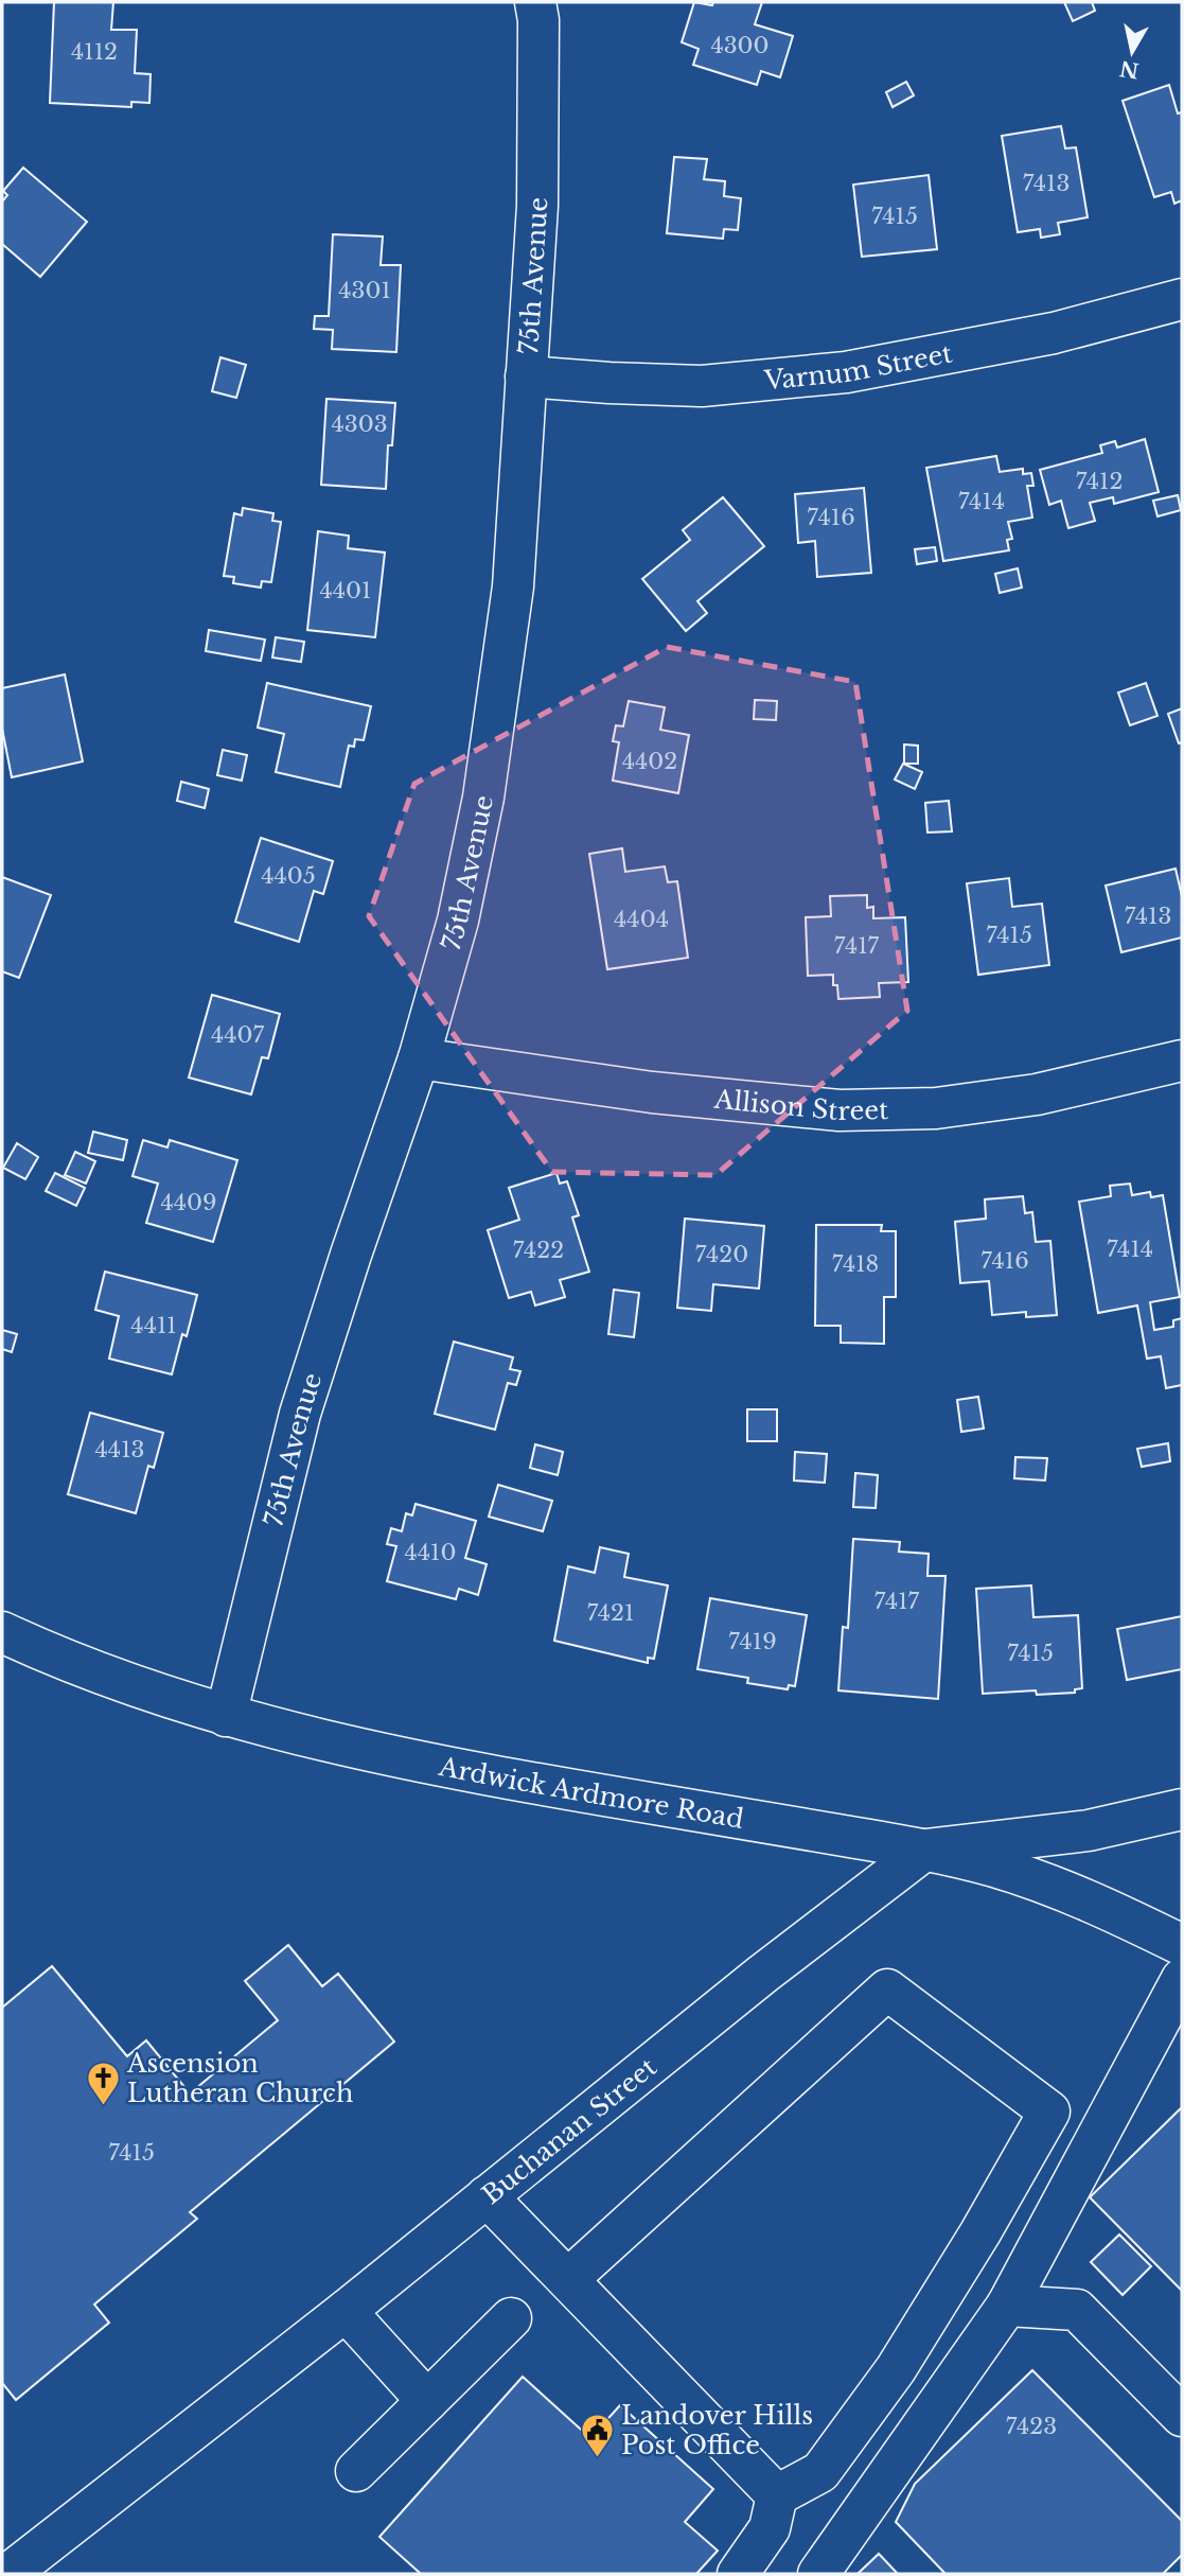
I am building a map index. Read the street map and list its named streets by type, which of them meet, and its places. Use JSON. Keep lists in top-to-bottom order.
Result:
{
  "streets": {
    "street": [
      "75th Avenue",
      "Varnum Street",
      "Allison Street",
      "Ardwick Ardmore Road",
      "Buchanan Street"
    ]
  },
  "crossings": [
    ["75th Avenue", "Varnum Street"],
    ["75th Avenue", "Allison Street"],
    ["75th Avenue", "Ardwick Ardmore Road"],
    ["Ardwick Ardmore Road", "Buchanan Street"]
  ],
  "places": {
    "church": ["Ascension Lutheran Church"],
    "public building": ["Landover Hills Post Office"]
  },
  "house_numbers": [
    "4300",
    "4112",
    "7413",
    "7415",
    "4301",
    "4303",
    "7412",
    "7414",
    "7416",
    "4401",
    "4402",
    "4405",
    "7413",
    "4404",
    "7415",
    "7417",
    "4407",
    "4409",
    "7414",
    "7422",
    "7420",
    "7416",
    "7418",
    "4411",
    "4413",
    "4410",
    "7417",
    "7421",
    "7419",
    "7415",
    "7415",
    "7423"
  ],
  "north": "bottom"
}
